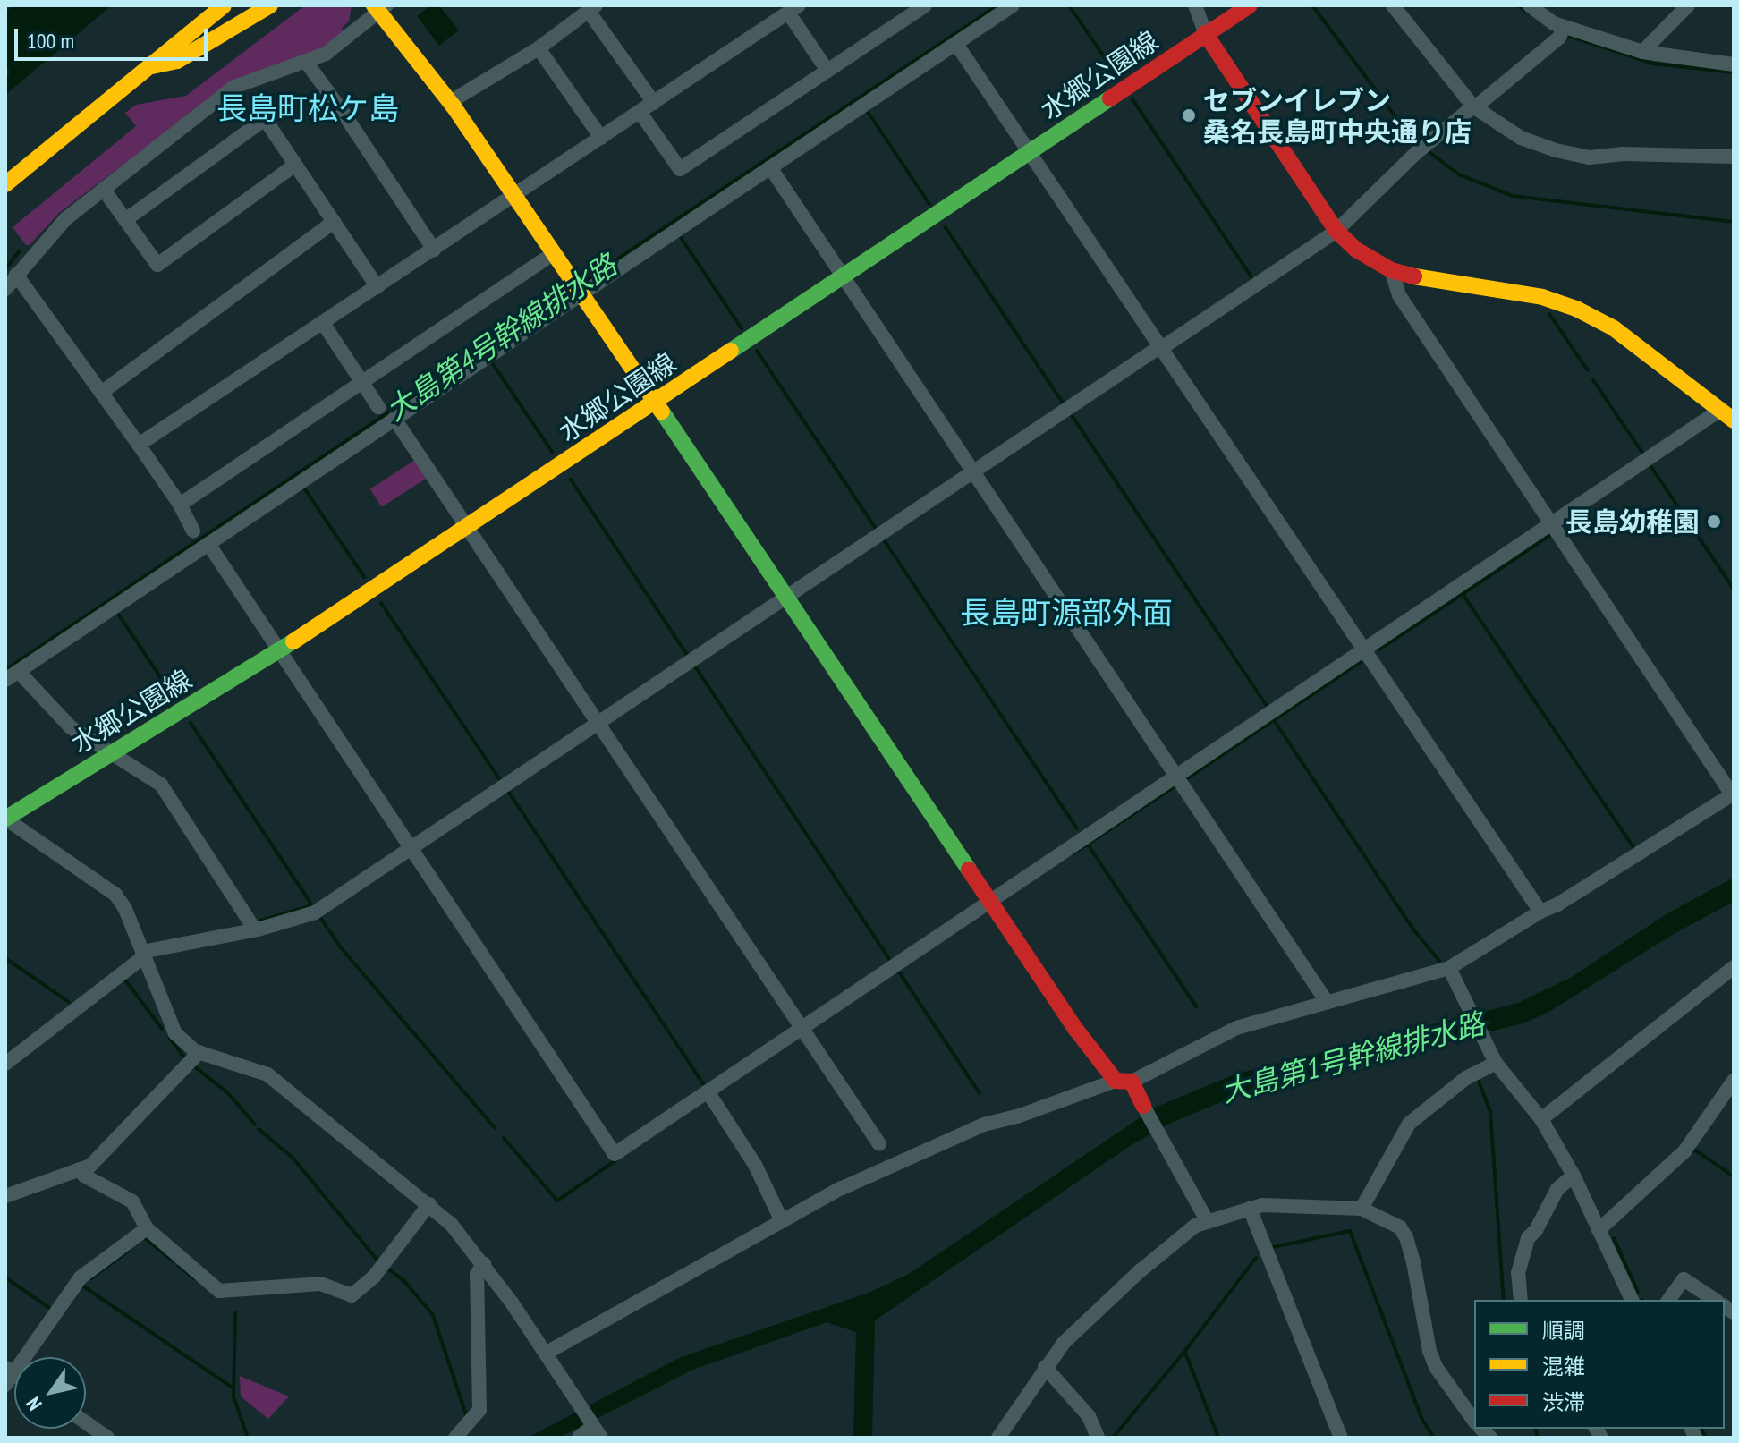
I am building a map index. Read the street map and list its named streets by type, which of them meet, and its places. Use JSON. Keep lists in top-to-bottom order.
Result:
{
  "streets": {
    "street": ["水郷公園線"]
  },
  "districts": ["長島町松ケ島", "長島町源部外面"],
  "water": ["大島第4号幹線排水路", "大島第1号幹線排水路"],
  "places": ["セブンイレブン 桑名長島町中央通り店", "長島幼稚園"],
  "legend": ["順調", "混雑", "渋滞"],
  "scale_bar": "100 m",
  "north": "bottom left"
}
